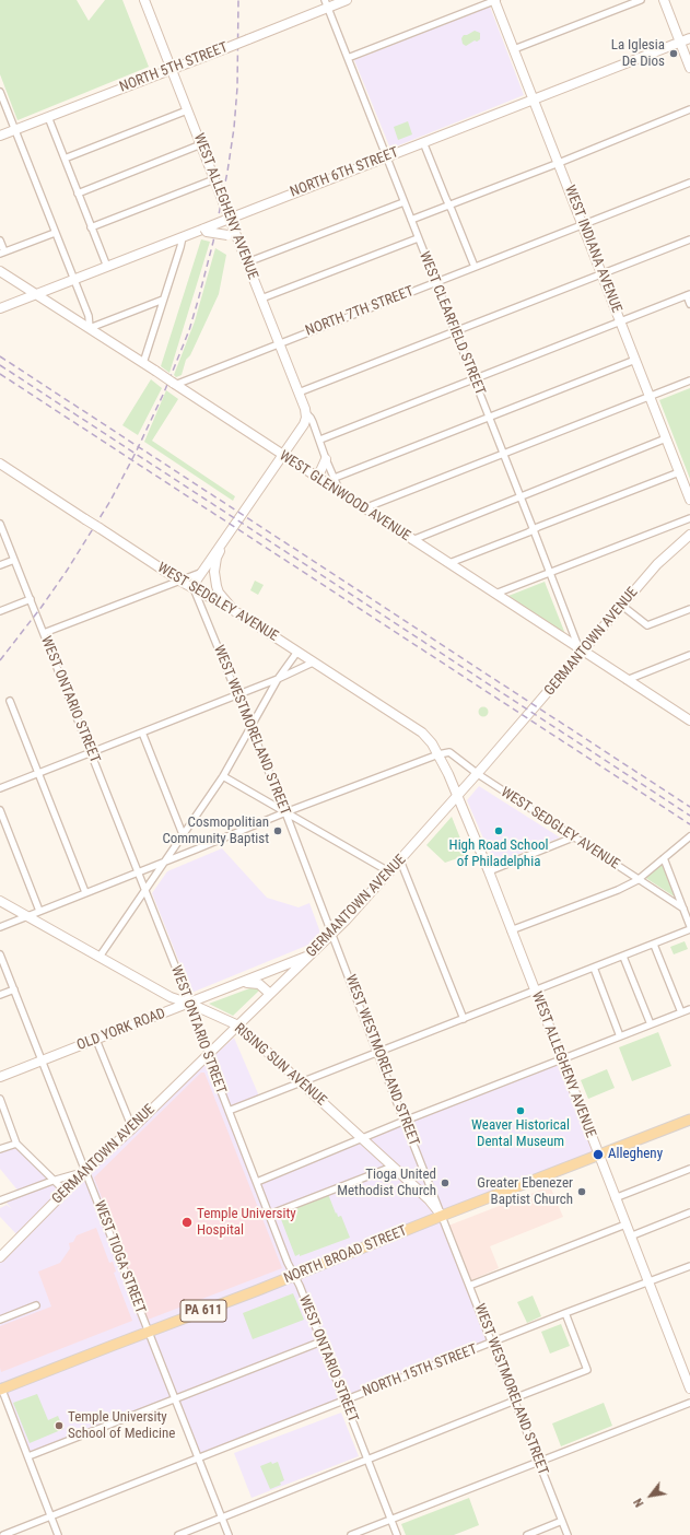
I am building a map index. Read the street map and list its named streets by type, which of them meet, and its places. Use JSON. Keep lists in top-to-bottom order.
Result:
{
  "streets": {
    "main road": ["NORTH BROAD STREET", "PA 611"],
    "street": [
      "NORTH 5TH STREET",
      "NORTH 6TH STREET",
      "WEST ALLEGHENY AVENUE",
      "WEST INDIANA AVENUE",
      "NORTH 7TH STREET",
      "WEST CLEARFIELD STREET",
      "WEST GLENWOOD AVENUE",
      "WEST SEDGLEY AVENUE",
      "GERMANTOWN AVENUE",
      "WEST ONTARIO STREET",
      "WEST WESTMORELAND STREET",
      "OLD YORK ROAD",
      "RISING SUN AVENUE",
      "WEST TIOGA STREET",
      "NORTH 15TH STREET"
    ]
  },
  "crossings": [
    ["NORTH 5TH STREET", "WEST ALLEGHENY AVENUE"],
    ["NORTH 5TH STREET", "WEST CLEARFIELD STREET"],
    ["NORTH 6TH STREET", "WEST ALLEGHENY AVENUE"],
    ["NORTH 6TH STREET", "WEST INDIANA AVENUE"],
    ["NORTH 6TH STREET", "WEST CLEARFIELD STREET"],
    ["NORTH 6TH STREET", "WEST GLENWOOD AVENUE"],
    ["WEST ALLEGHENY AVENUE", "NORTH 7TH STREET"],
    ["WEST ALLEGHENY AVENUE", "WEST GLENWOOD AVENUE"],
    ["WEST ALLEGHENY AVENUE", "WEST SEDGLEY AVENUE"],
    ["WEST ALLEGHENY AVENUE", "GERMANTOWN AVENUE"],
    ["WEST ALLEGHENY AVENUE", "NORTH BROAD STREET"],
    ["WEST ALLEGHENY AVENUE", "NORTH 15TH STREET"],
    ["WEST INDIANA AVENUE", "NORTH 7TH STREET"],
    ["NORTH 7TH STREET", "WEST CLEARFIELD STREET"],
    ["NORTH 7TH STREET", "WEST GLENWOOD AVENUE"],
    ["WEST CLEARFIELD STREET", "WEST GLENWOOD AVENUE"],
    ["WEST CLEARFIELD STREET", "GERMANTOWN AVENUE"],
    ["WEST GLENWOOD AVENUE", "GERMANTOWN AVENUE"],
    ["WEST SEDGLEY AVENUE", "GERMANTOWN AVENUE"],
    ["WEST SEDGLEY AVENUE", "WEST WESTMORELAND STREET"],
    ["GERMANTOWN AVENUE", "WEST ONTARIO STREET"],
    ["GERMANTOWN AVENUE", "WEST WESTMORELAND STREET"],
    ["GERMANTOWN AVENUE", "OLD YORK ROAD"],
    ["GERMANTOWN AVENUE", "RISING SUN AVENUE"],
    ["GERMANTOWN AVENUE", "WEST TIOGA STREET"],
    ["WEST ONTARIO STREET", "OLD YORK ROAD"],
    ["WEST ONTARIO STREET", "RISING SUN AVENUE"],
    ["WEST ONTARIO STREET", "NORTH BROAD STREET"],
    ["WEST ONTARIO STREET", "NORTH 15TH STREET"],
    ["WEST WESTMORELAND STREET", "RISING SUN AVENUE"],
    ["WEST WESTMORELAND STREET", "NORTH BROAD STREET"],
    ["WEST WESTMORELAND STREET", "NORTH 15TH STREET"],
    ["OLD YORK ROAD", "RISING SUN AVENUE"],
    ["OLD YORK ROAD", "WEST TIOGA STREET"],
    ["RISING SUN AVENUE", "NORTH BROAD STREET"],
    ["NORTH BROAD STREET", "WEST TIOGA STREET"],
    ["WEST TIOGA STREET", "NORTH 15TH STREET"]
  ],
  "places": [
    "La Iglesia De Dios",
    "Cosmopolitian Community Baptist",
    "High Road School of Philadelphia",
    "Weaver Historical Dental Museum",
    "Allegheny",
    "Tioga United Methodist Church",
    "Greater Ebenezer Baptist Church",
    "Temple University Hospital",
    "Temple University School of Medicine"
  ],
  "north": "bottom left"
}
